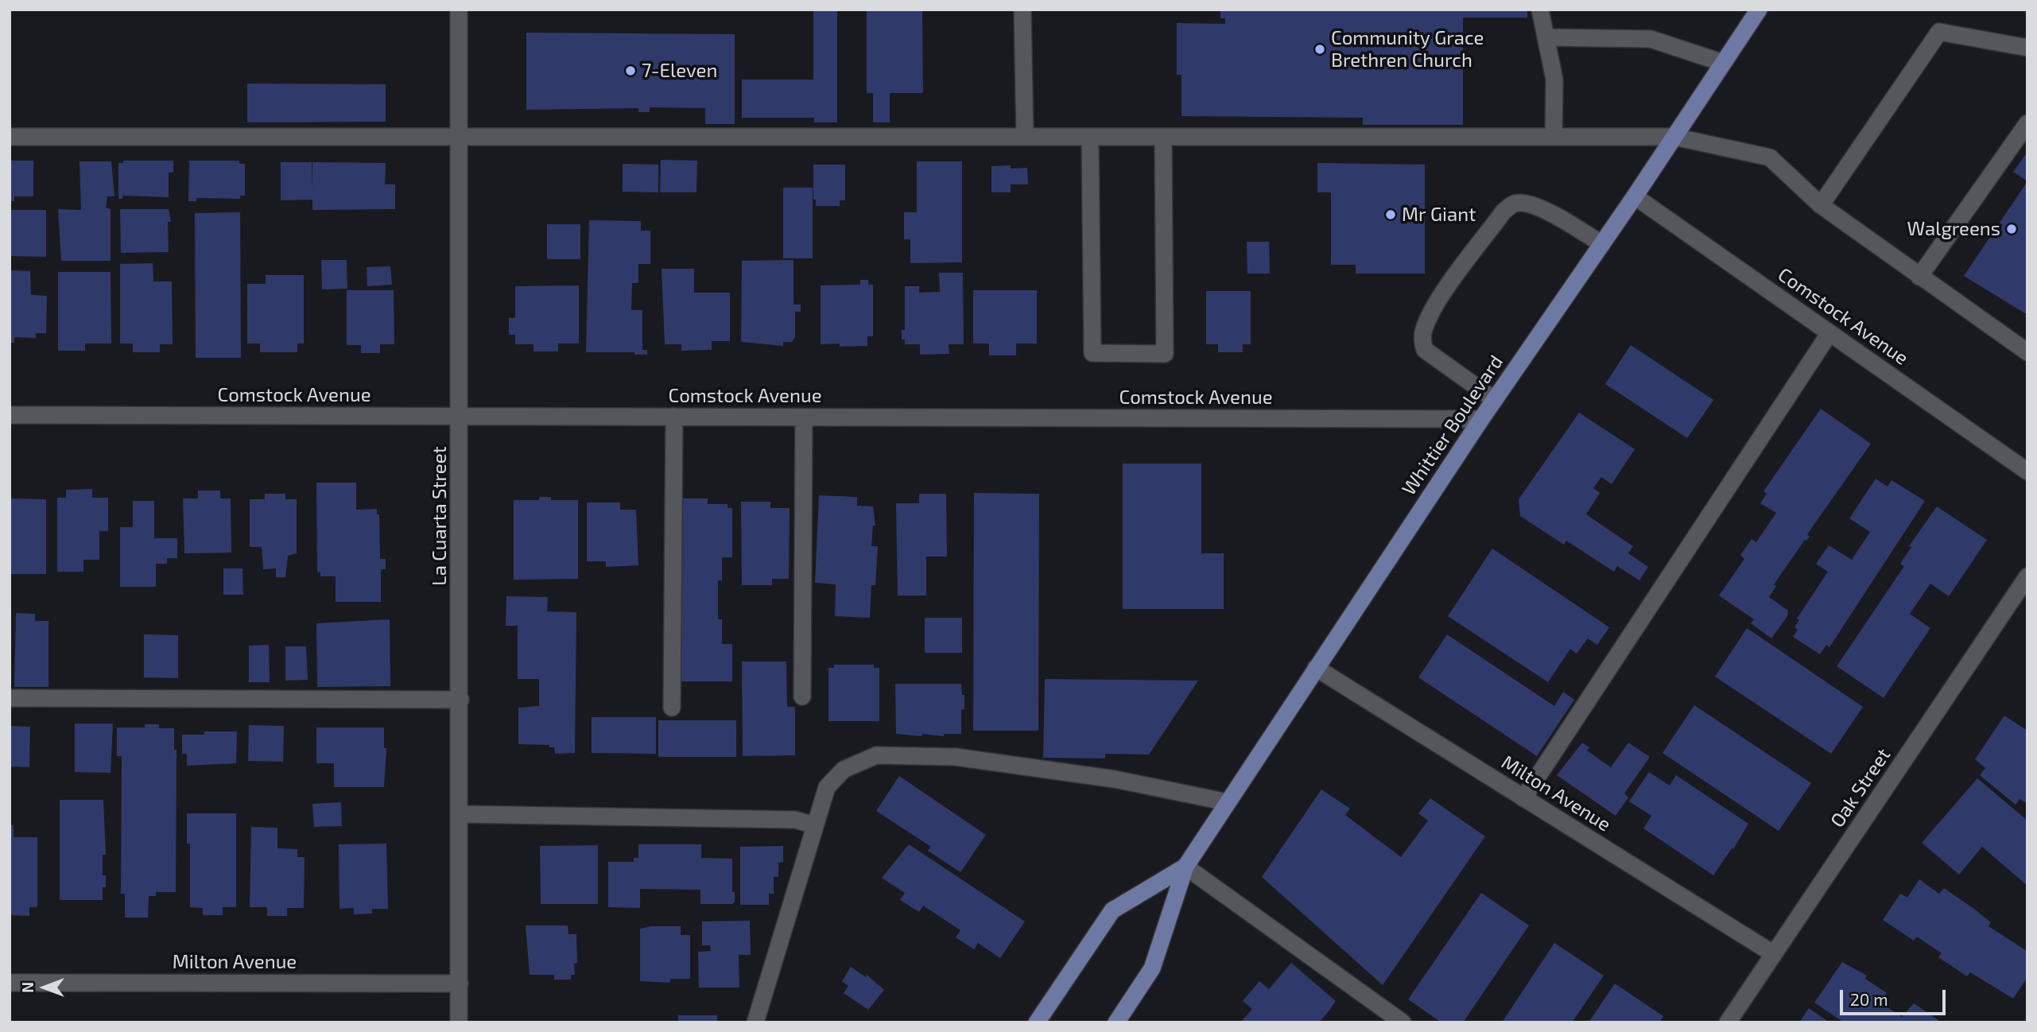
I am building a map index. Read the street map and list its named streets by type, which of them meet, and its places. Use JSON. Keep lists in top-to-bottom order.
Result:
{
  "streets": {
    "main road": ["Whittier Boulevard"],
    "street": [
      "Comstock Avenue",
      "La Cuarta Street",
      "Oak Street",
      "Milton Avenue"
    ]
  },
  "crossings": [
    ["Comstock Avenue", "Whittier Boulevard"],
    ["Comstock Avenue", "La Cuarta Street"],
    ["Whittier Boulevard", "Milton Avenue"],
    ["La Cuarta Street", "Milton Avenue"],
    ["Oak Street", "Milton Avenue"]
  ],
  "places": [
    "Community Grace Brethren Church",
    "7-Eleven",
    "Mr Giant",
    "Walgreens"
  ],
  "scale_bar": "20 m",
  "north": "left"
}
